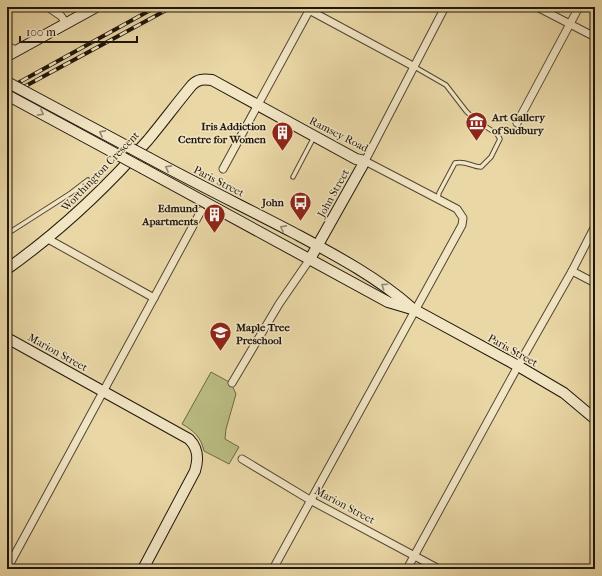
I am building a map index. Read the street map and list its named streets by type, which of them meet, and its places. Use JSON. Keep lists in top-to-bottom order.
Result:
{
  "streets": {
    "main road": [
      "Ramsey Road",
      "Worthington Crescent",
      "Paris Street",
      "John Street",
      "Marion Street"
    ]
  },
  "crossings": [
    ["Ramsey Road", "Worthington Crescent"],
    ["Ramsey Road", "Paris Street"],
    ["Ramsey Road", "John Street"],
    ["Paris Street", "John Street"]
  ],
  "places": {
    "museum": ["Art Gallery of Sudbury"],
    "building": ["Iris Addiction Centre for Women", "Edmund Apartments"],
    "bus stop": ["John"],
    "school or university": ["Maple Tree Preschool"]
  },
  "scale_bar": "100 m"
}
